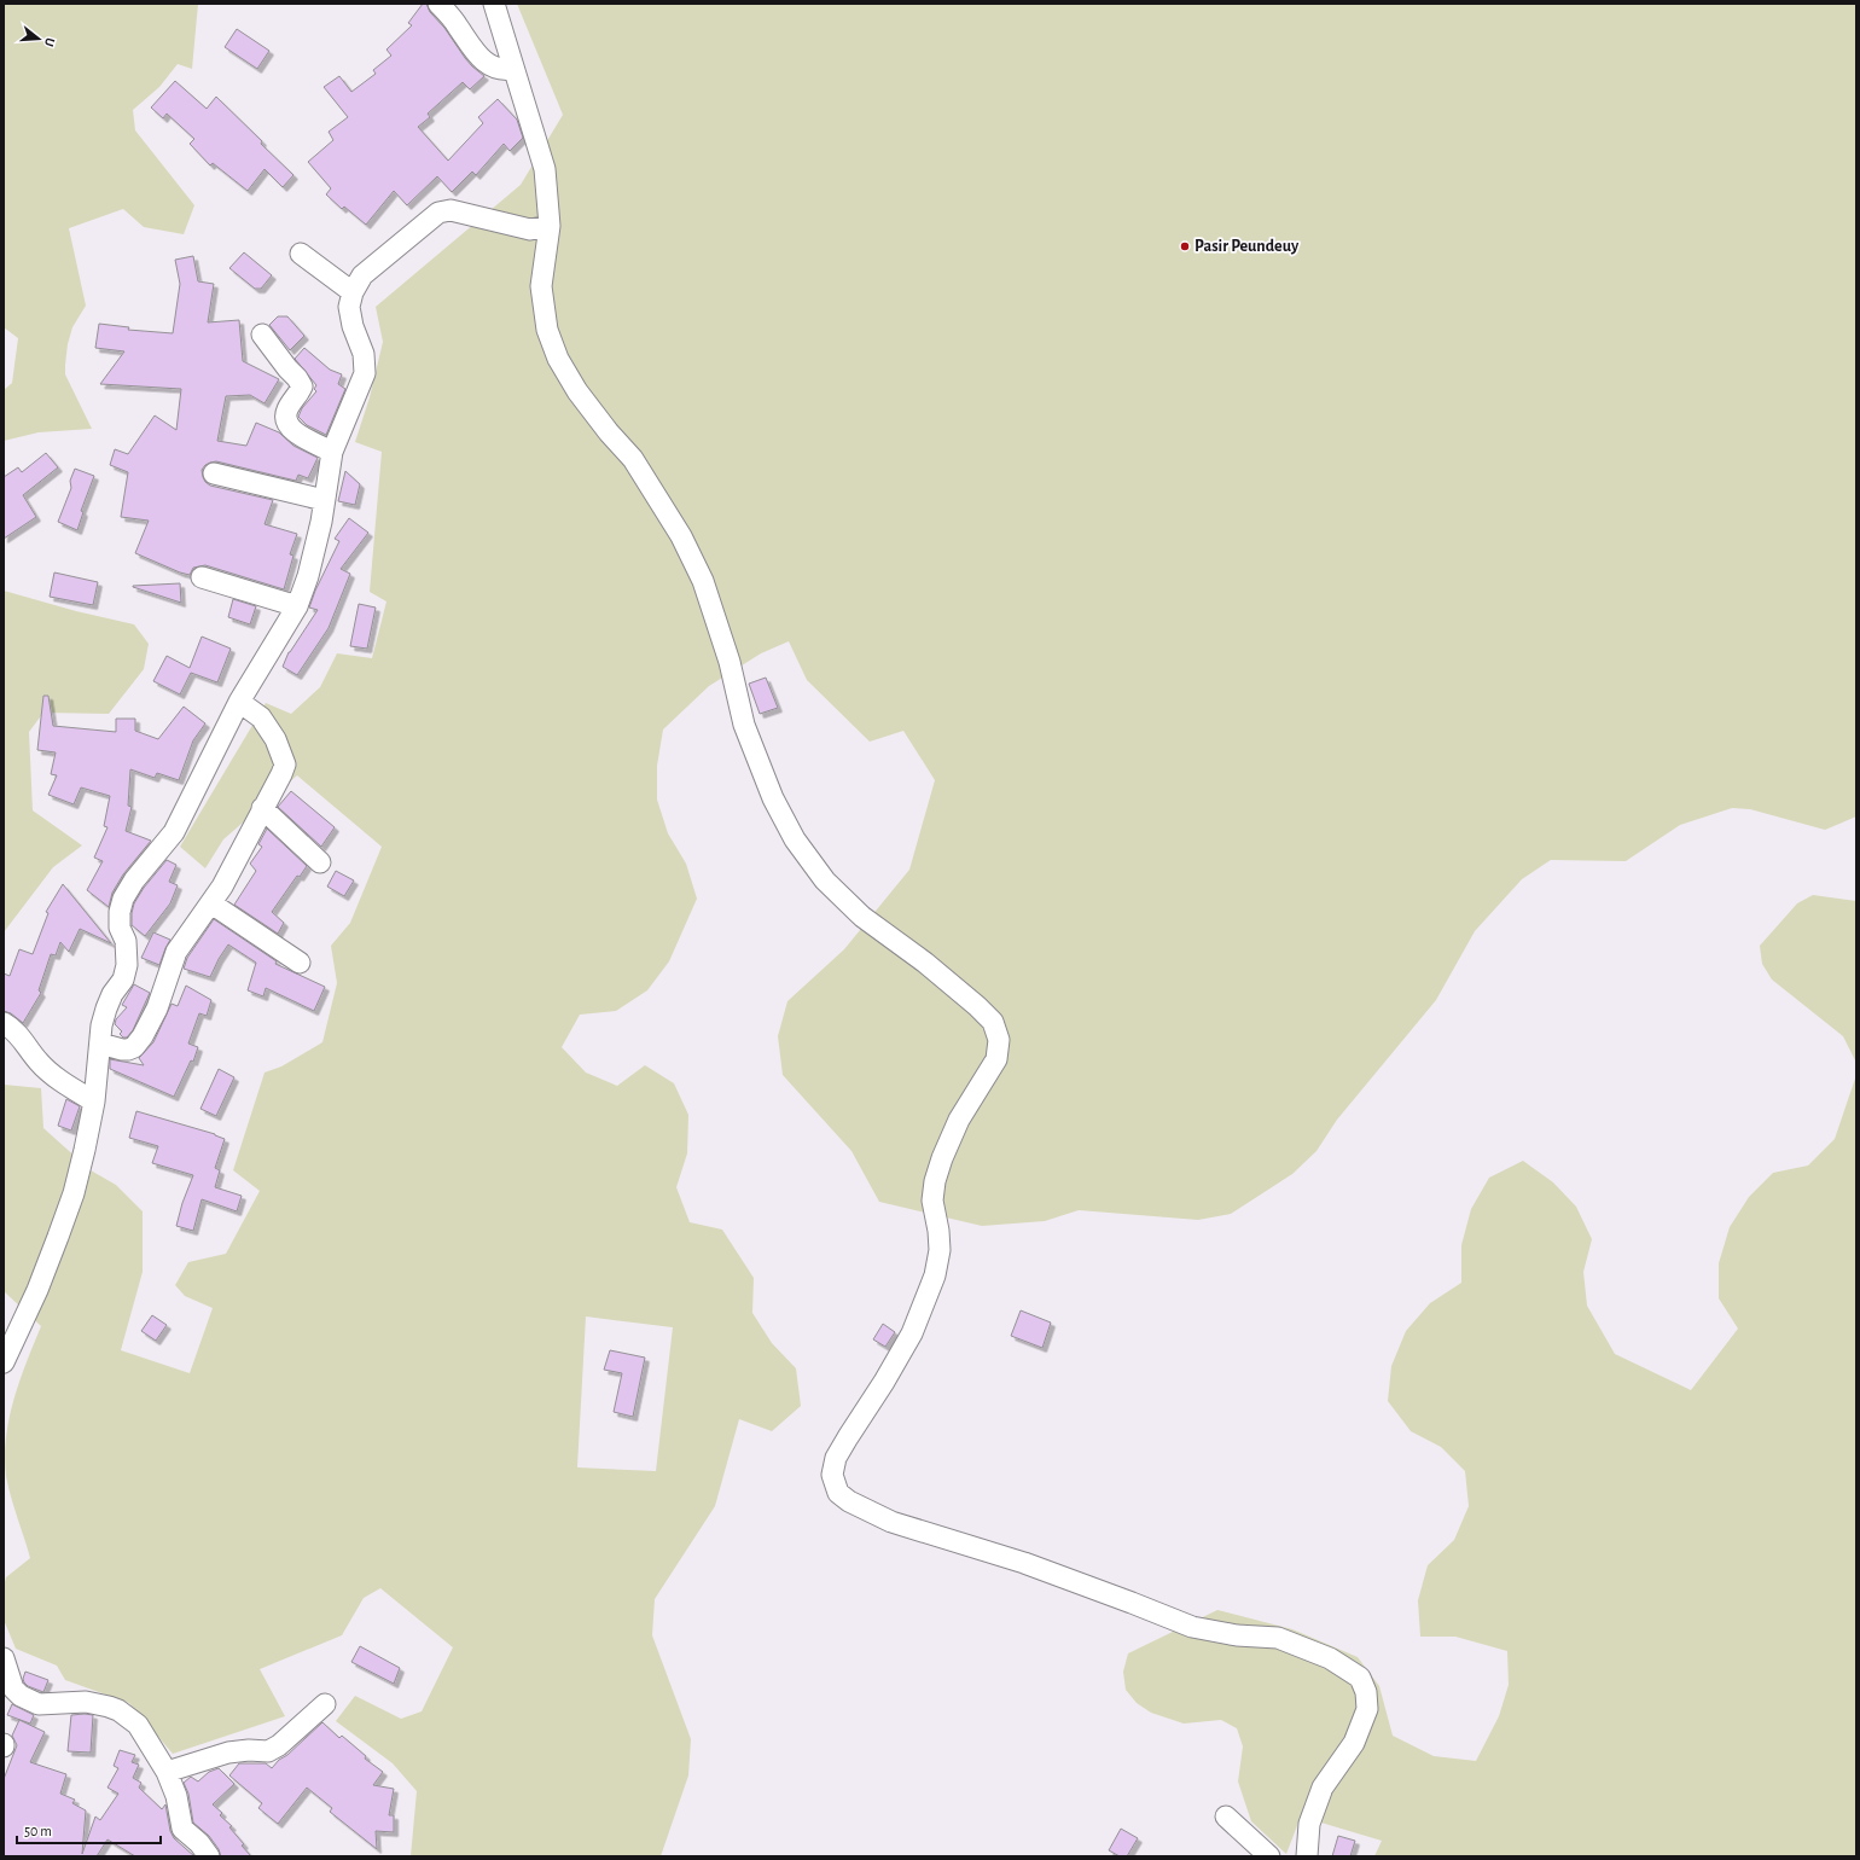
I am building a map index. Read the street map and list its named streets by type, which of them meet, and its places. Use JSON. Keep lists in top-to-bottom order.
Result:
{
  "places": ["Pasir Peundeuy"],
  "scale_bar": "50 m",
  "north": "right"
}
